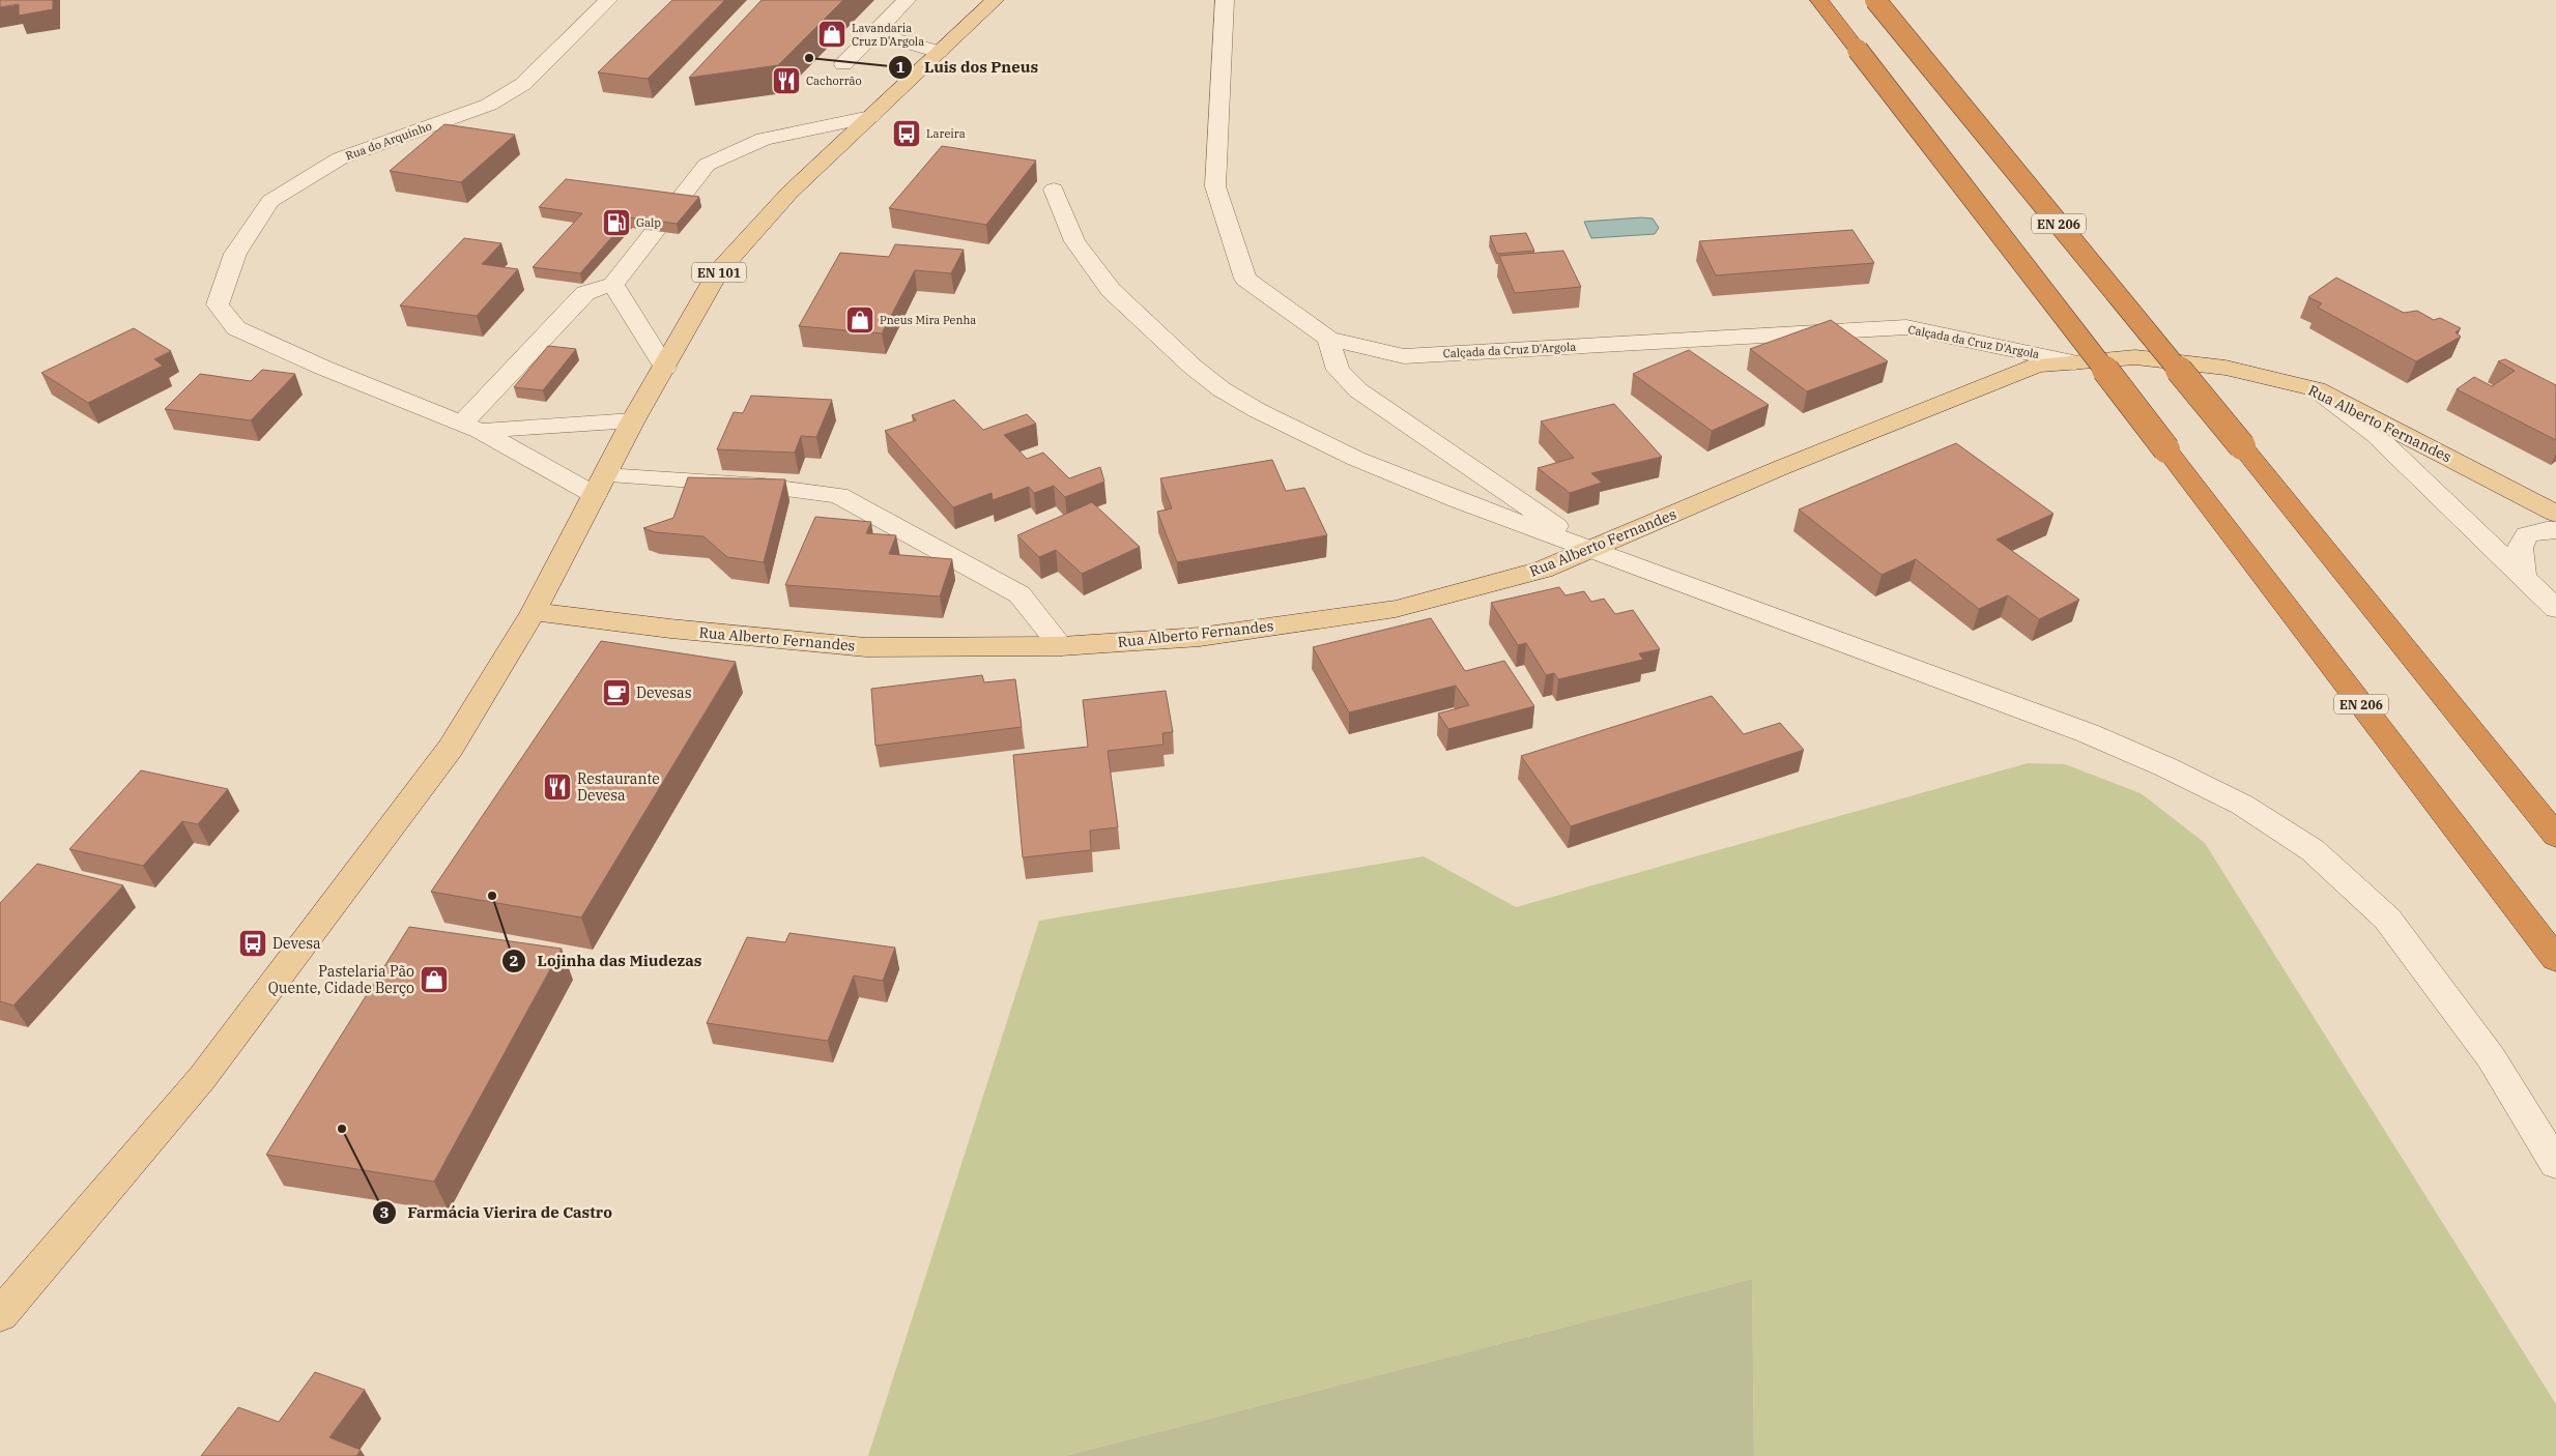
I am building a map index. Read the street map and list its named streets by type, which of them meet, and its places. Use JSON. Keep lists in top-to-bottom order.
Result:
{
  "streets": {
    "highway": ["EN 206"],
    "main road": ["EN 101", "Rua Alberto Fernandes"],
    "street": ["Rua do Arquinho", "Calçada da Cruz D'Argola"]
  },
  "crossings": [
    ["Rua do Arquinho", "EN 101"],
    ["EN 101", "Rua Alberto Fernandes"],
    ["Calçada da Cruz D'Argola", "Rua Alberto Fernandes"]
  ],
  "places": {
    "shop": ["Lavandaria Cruz D'Argola", "Pneus Mira Penha", "Pastelaria Pão Quente, Cidade Berço"],
    "other": ["Luis dos Pneus", "Lojinha das Miudezas", "Farmácia Vierira de Castro"],
    "restaurant": ["Cachorrão", "Restaurante Devesa"],
    "bus stop": ["Lareira", "Devesa"],
    "fuel station": ["Galp"],
    "cafe": ["Devesas"]
  }
}
